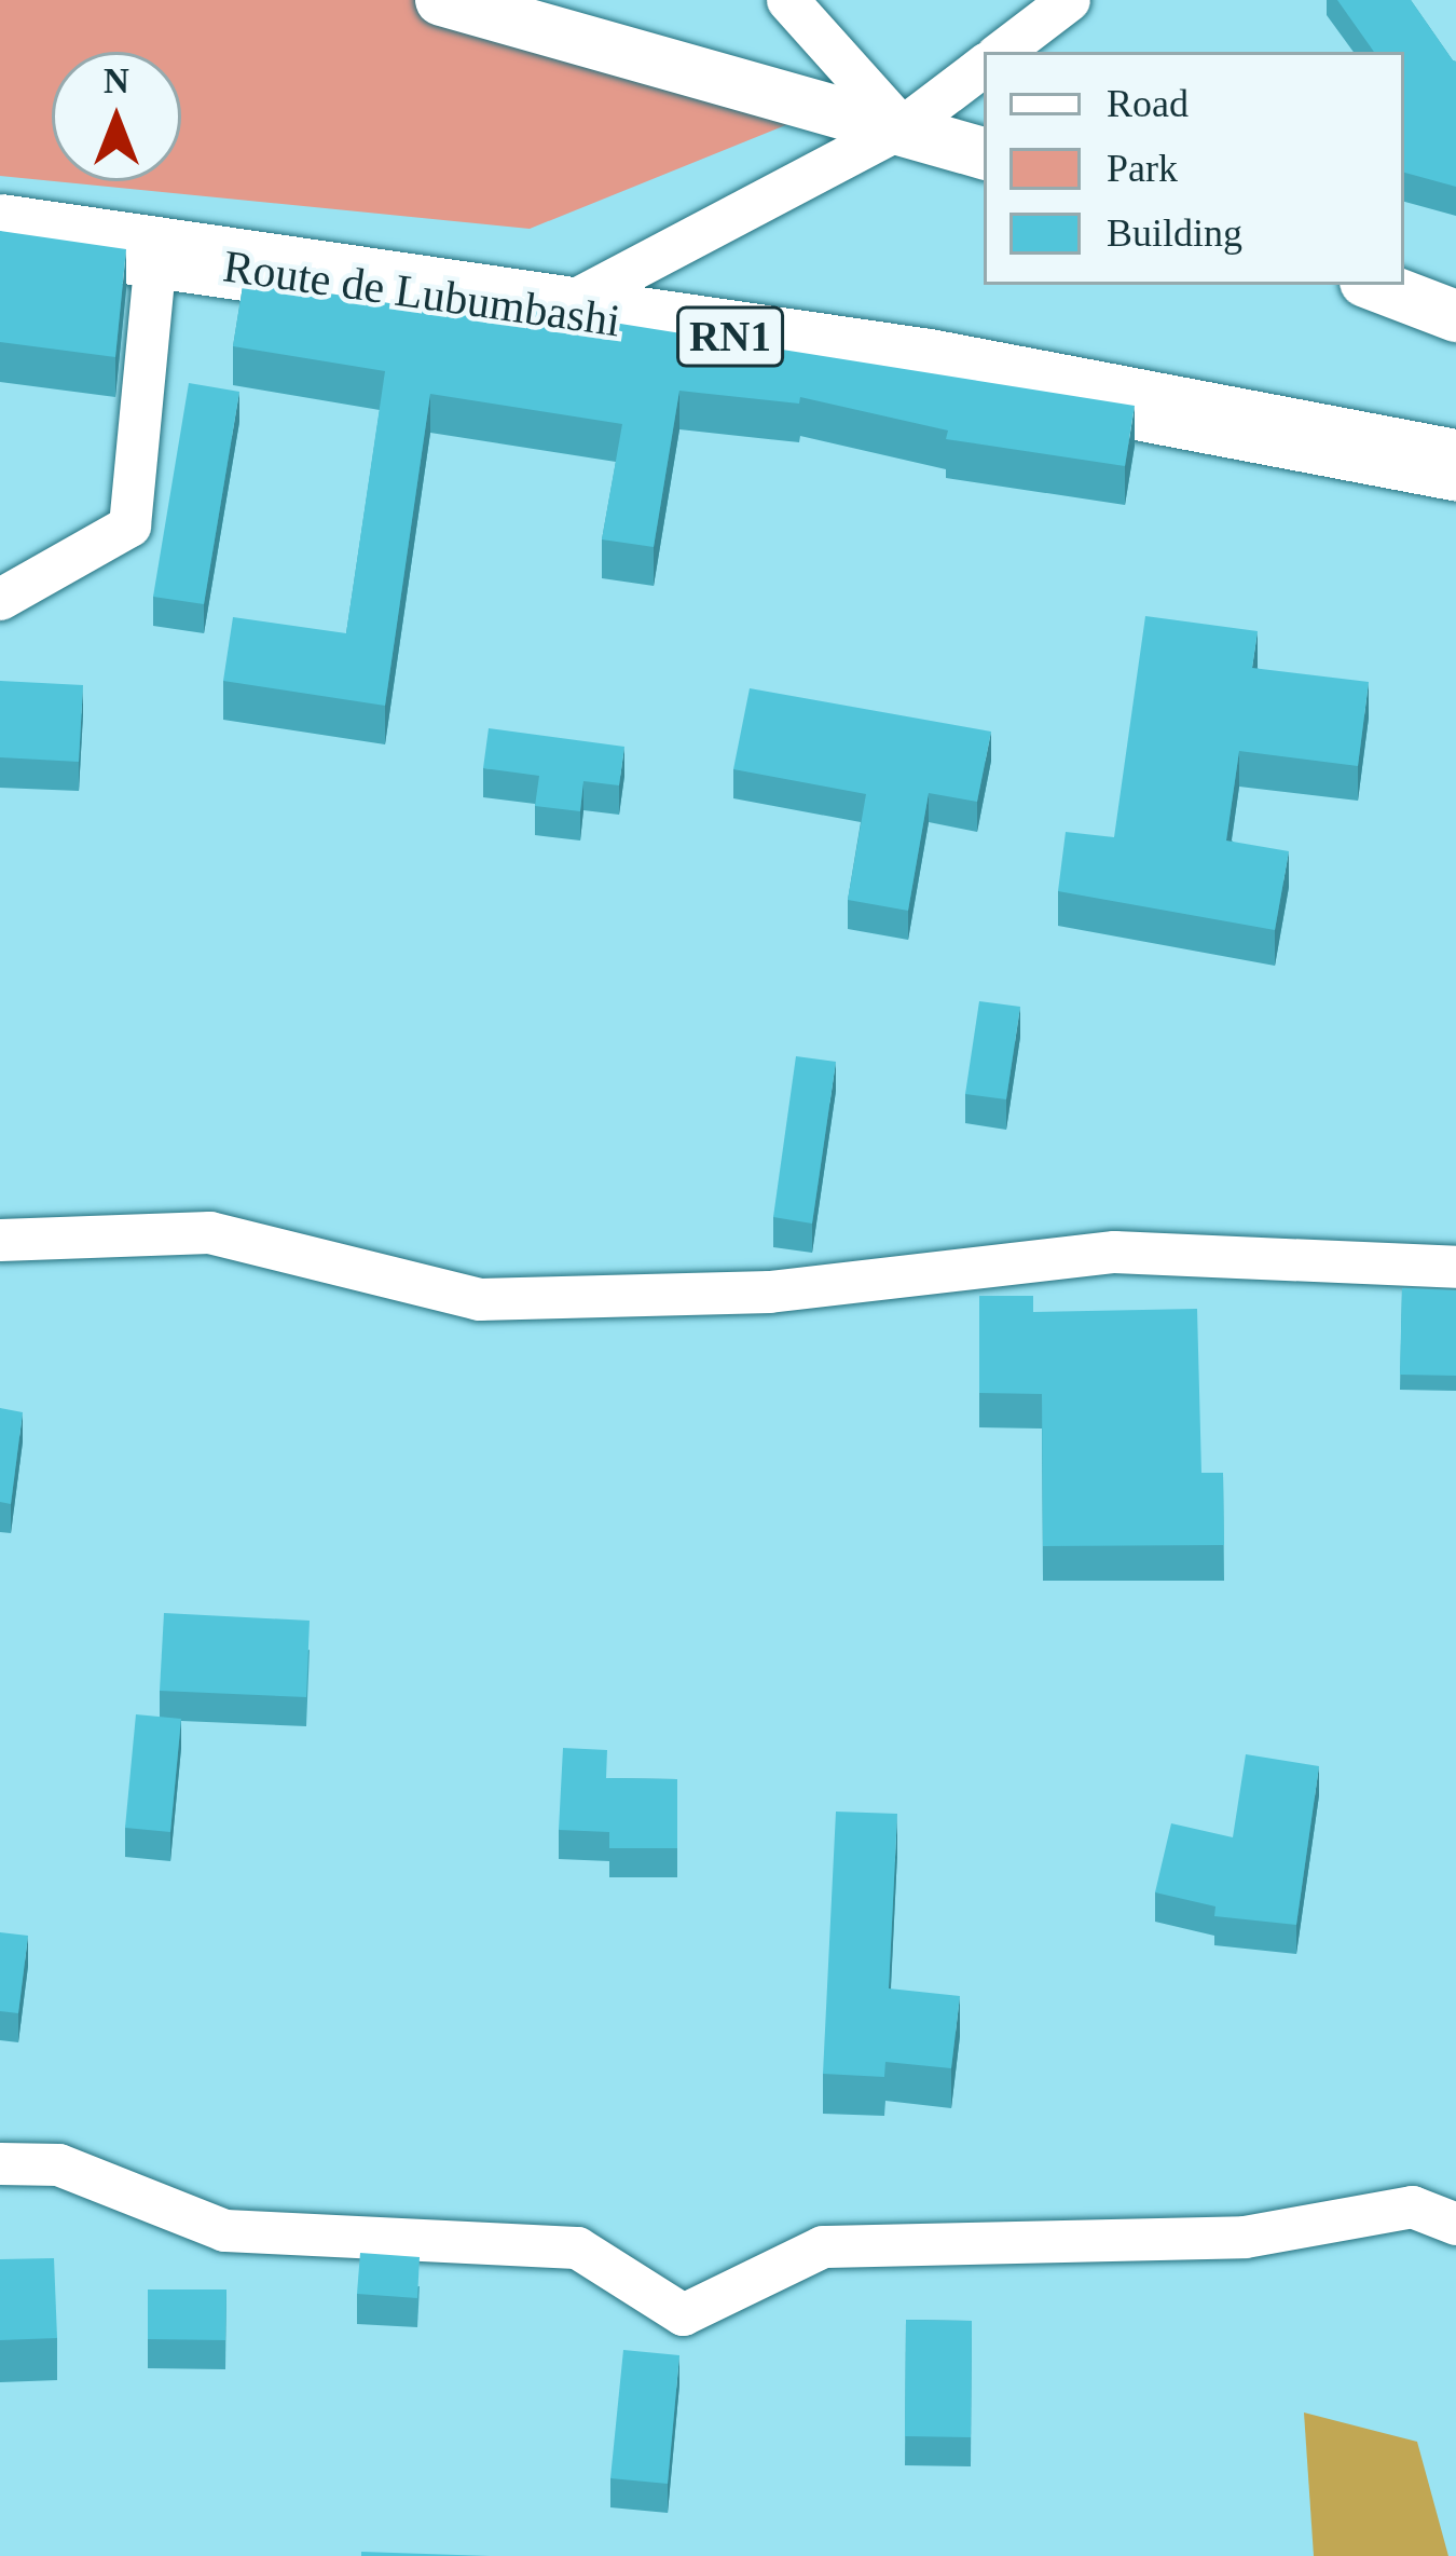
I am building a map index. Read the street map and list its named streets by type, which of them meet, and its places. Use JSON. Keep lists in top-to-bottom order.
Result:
{
  "streets": {
    "highway": ["Route de Lubumbashi", "RN1"]
  },
  "legend": ["Road", "Park", "Building"],
  "north": "top"
}
